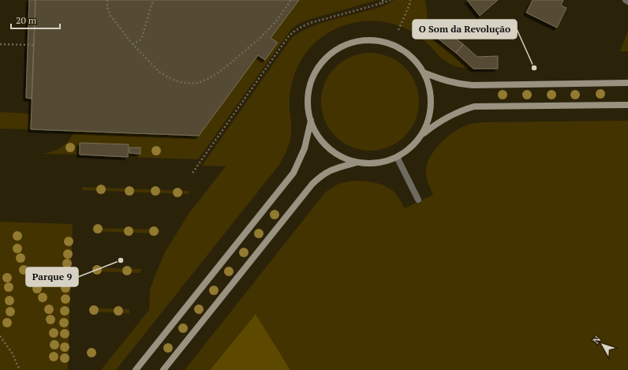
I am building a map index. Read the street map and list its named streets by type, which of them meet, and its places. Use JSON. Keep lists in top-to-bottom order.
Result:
{
  "places": ["O Som da Revolução", "Parque 9"],
  "scale_bar": "20 m",
  "north": "top left"
}
